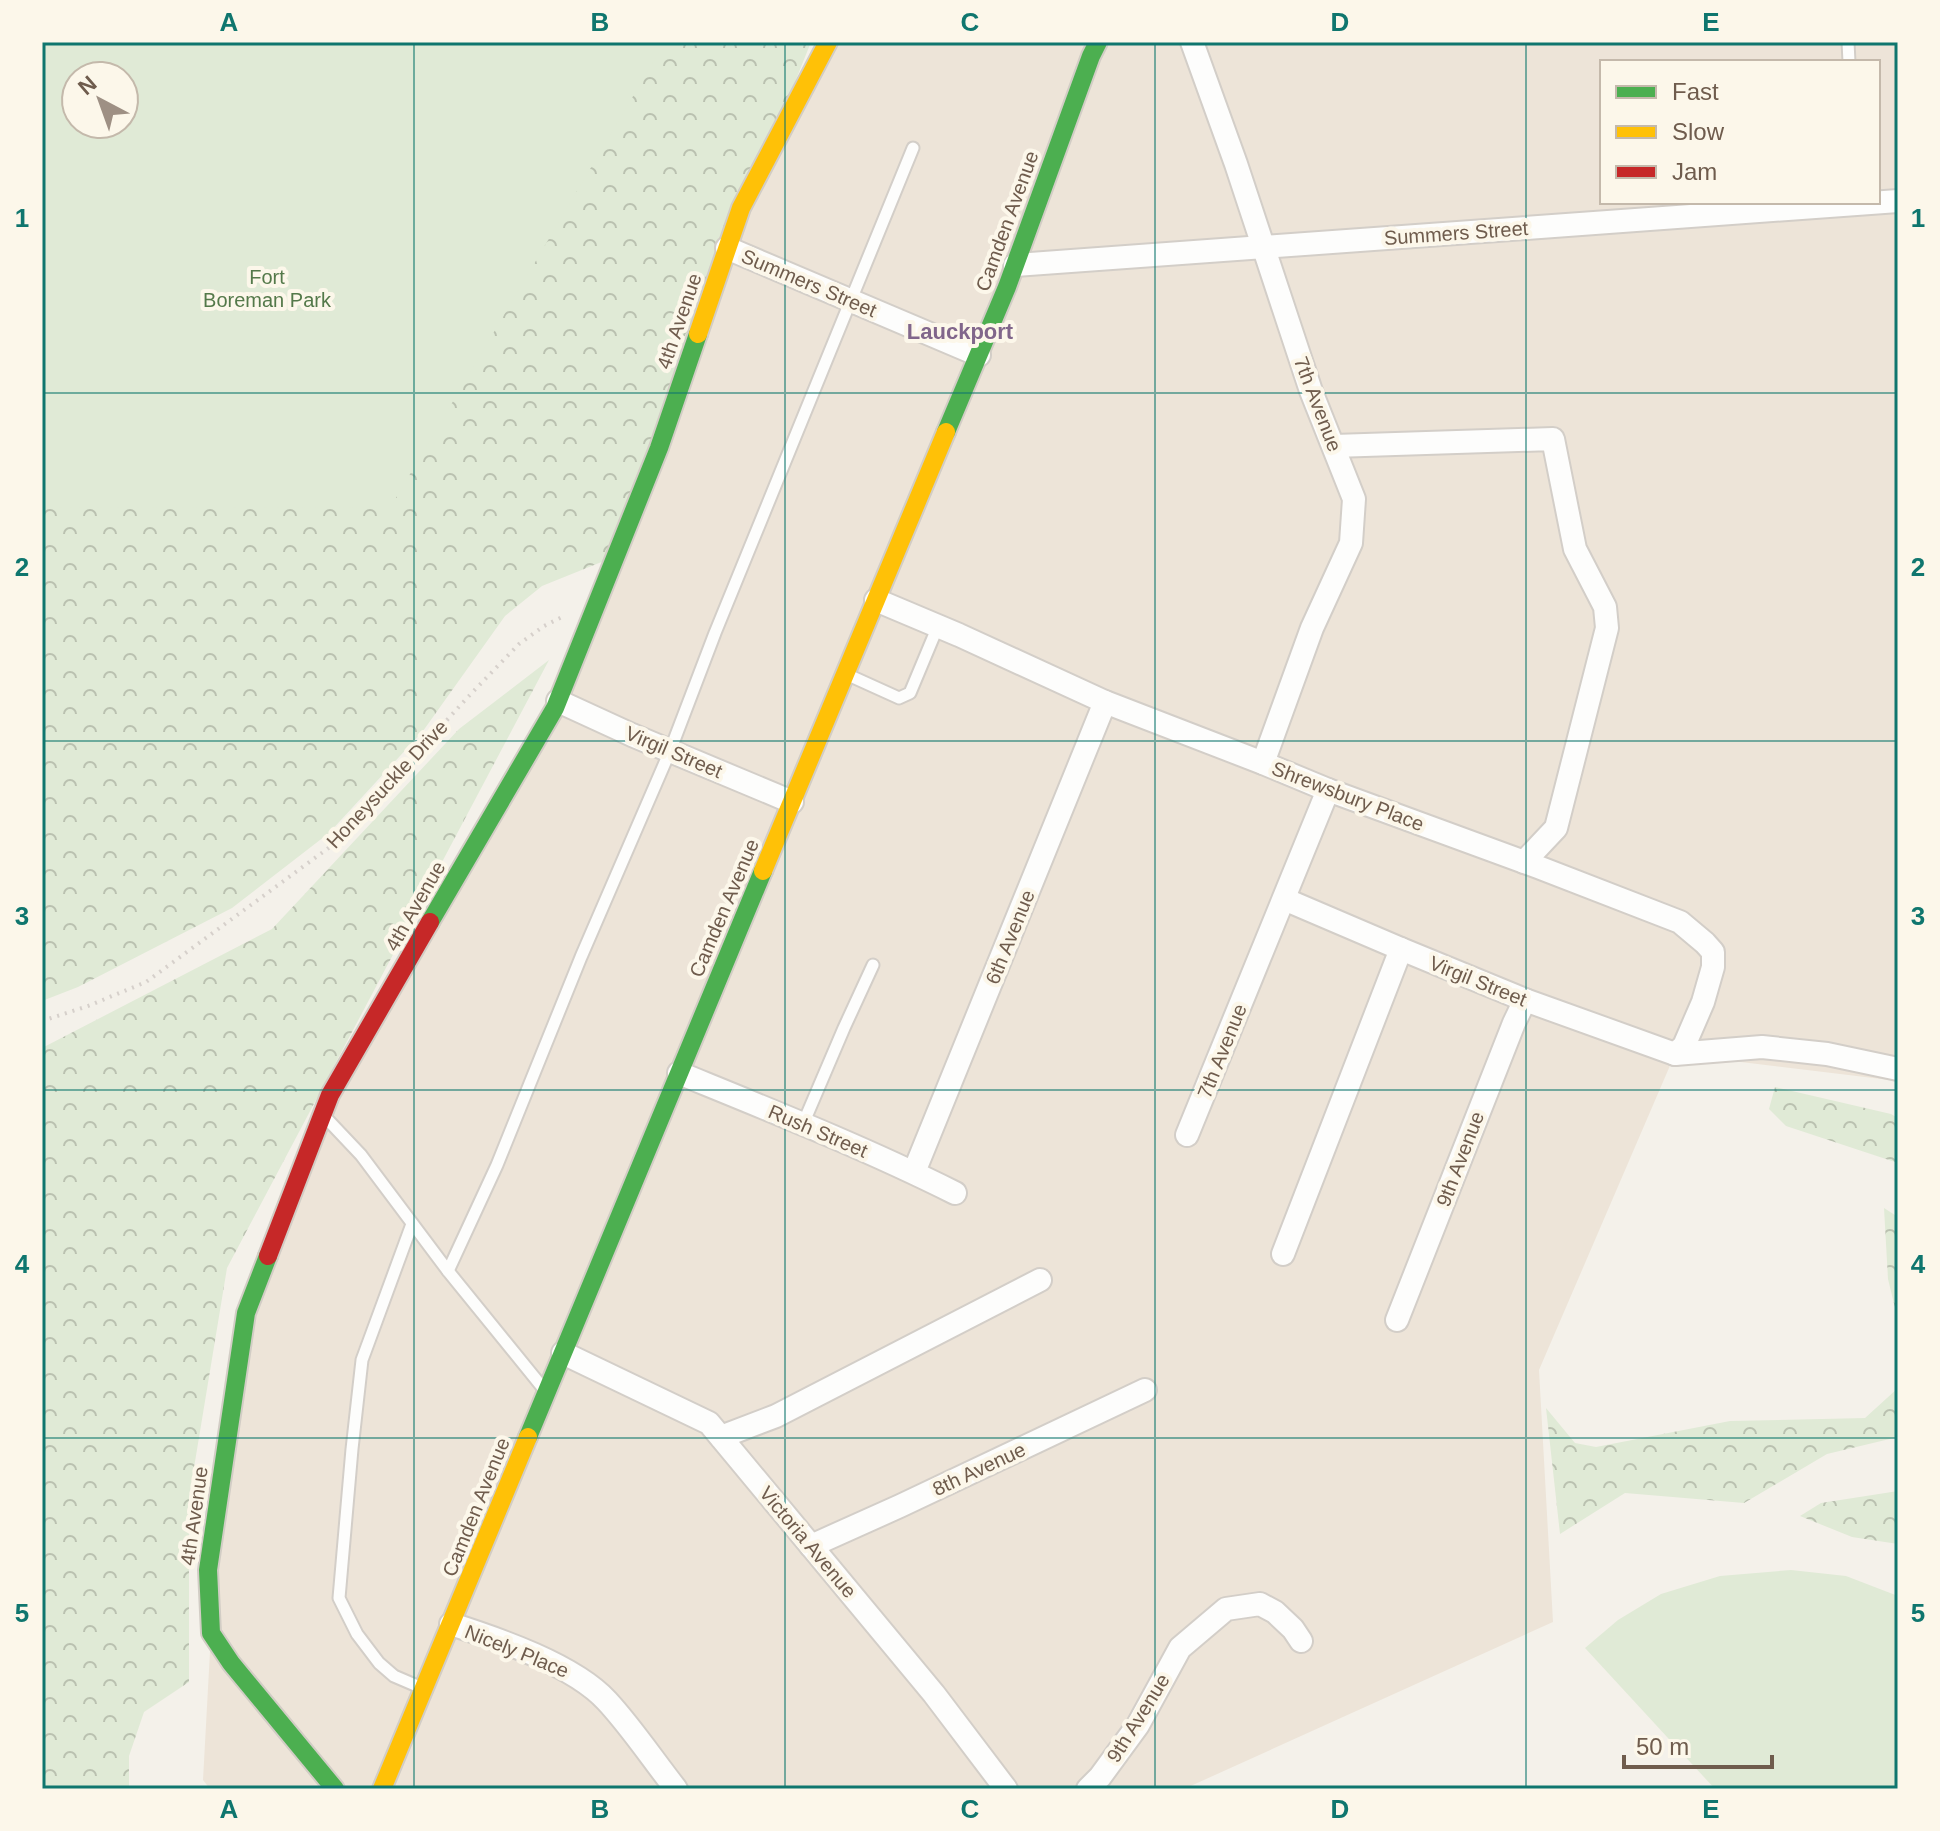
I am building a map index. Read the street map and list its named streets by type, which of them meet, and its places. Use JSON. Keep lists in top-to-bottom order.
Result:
{
  "streets": {
    "street": [
      "Camden Avenue",
      "Summers Street",
      "4th Avenue",
      "7th Avenue",
      "Virgil Street",
      "Shrewsbury Place",
      "6th Avenue",
      "Rush Street",
      "9th Avenue",
      "8th Avenue",
      "Victoria Avenue",
      "Nicely Place"
    ],
    "path": ["Honeysuckle Drive"]
  },
  "crossings": [
    ["Camden Avenue", "Summers Street"],
    ["Camden Avenue", "Virgil Street"],
    ["Camden Avenue", "Shrewsbury Place"],
    ["Camden Avenue", "Rush Street"],
    ["Camden Avenue", "Victoria Avenue"],
    ["Camden Avenue", "Nicely Place"],
    ["Summers Street", "4th Avenue"],
    ["Summers Street", "7th Avenue"],
    ["4th Avenue", "Virgil Street"],
    ["7th Avenue", "Virgil Street"],
    ["7th Avenue", "Shrewsbury Place"],
    ["Virgil Street", "Shrewsbury Place"],
    ["Virgil Street", "9th Avenue"],
    ["Shrewsbury Place", "6th Avenue"],
    ["6th Avenue", "Rush Street"],
    ["8th Avenue", "Victoria Avenue"]
  ],
  "districts": ["Lauckport"],
  "parks": ["Fort Boreman Park"],
  "legend": ["Fast", "Slow", "Jam"],
  "scale_bar": "50 m",
  "north": "top left",
  "grid": {
    "columns": [
      "A",
      "B",
      "C",
      "D",
      "E"
    ],
    "rows": [
      "1",
      "2",
      "3",
      "4",
      "5"
    ]
  }
}
